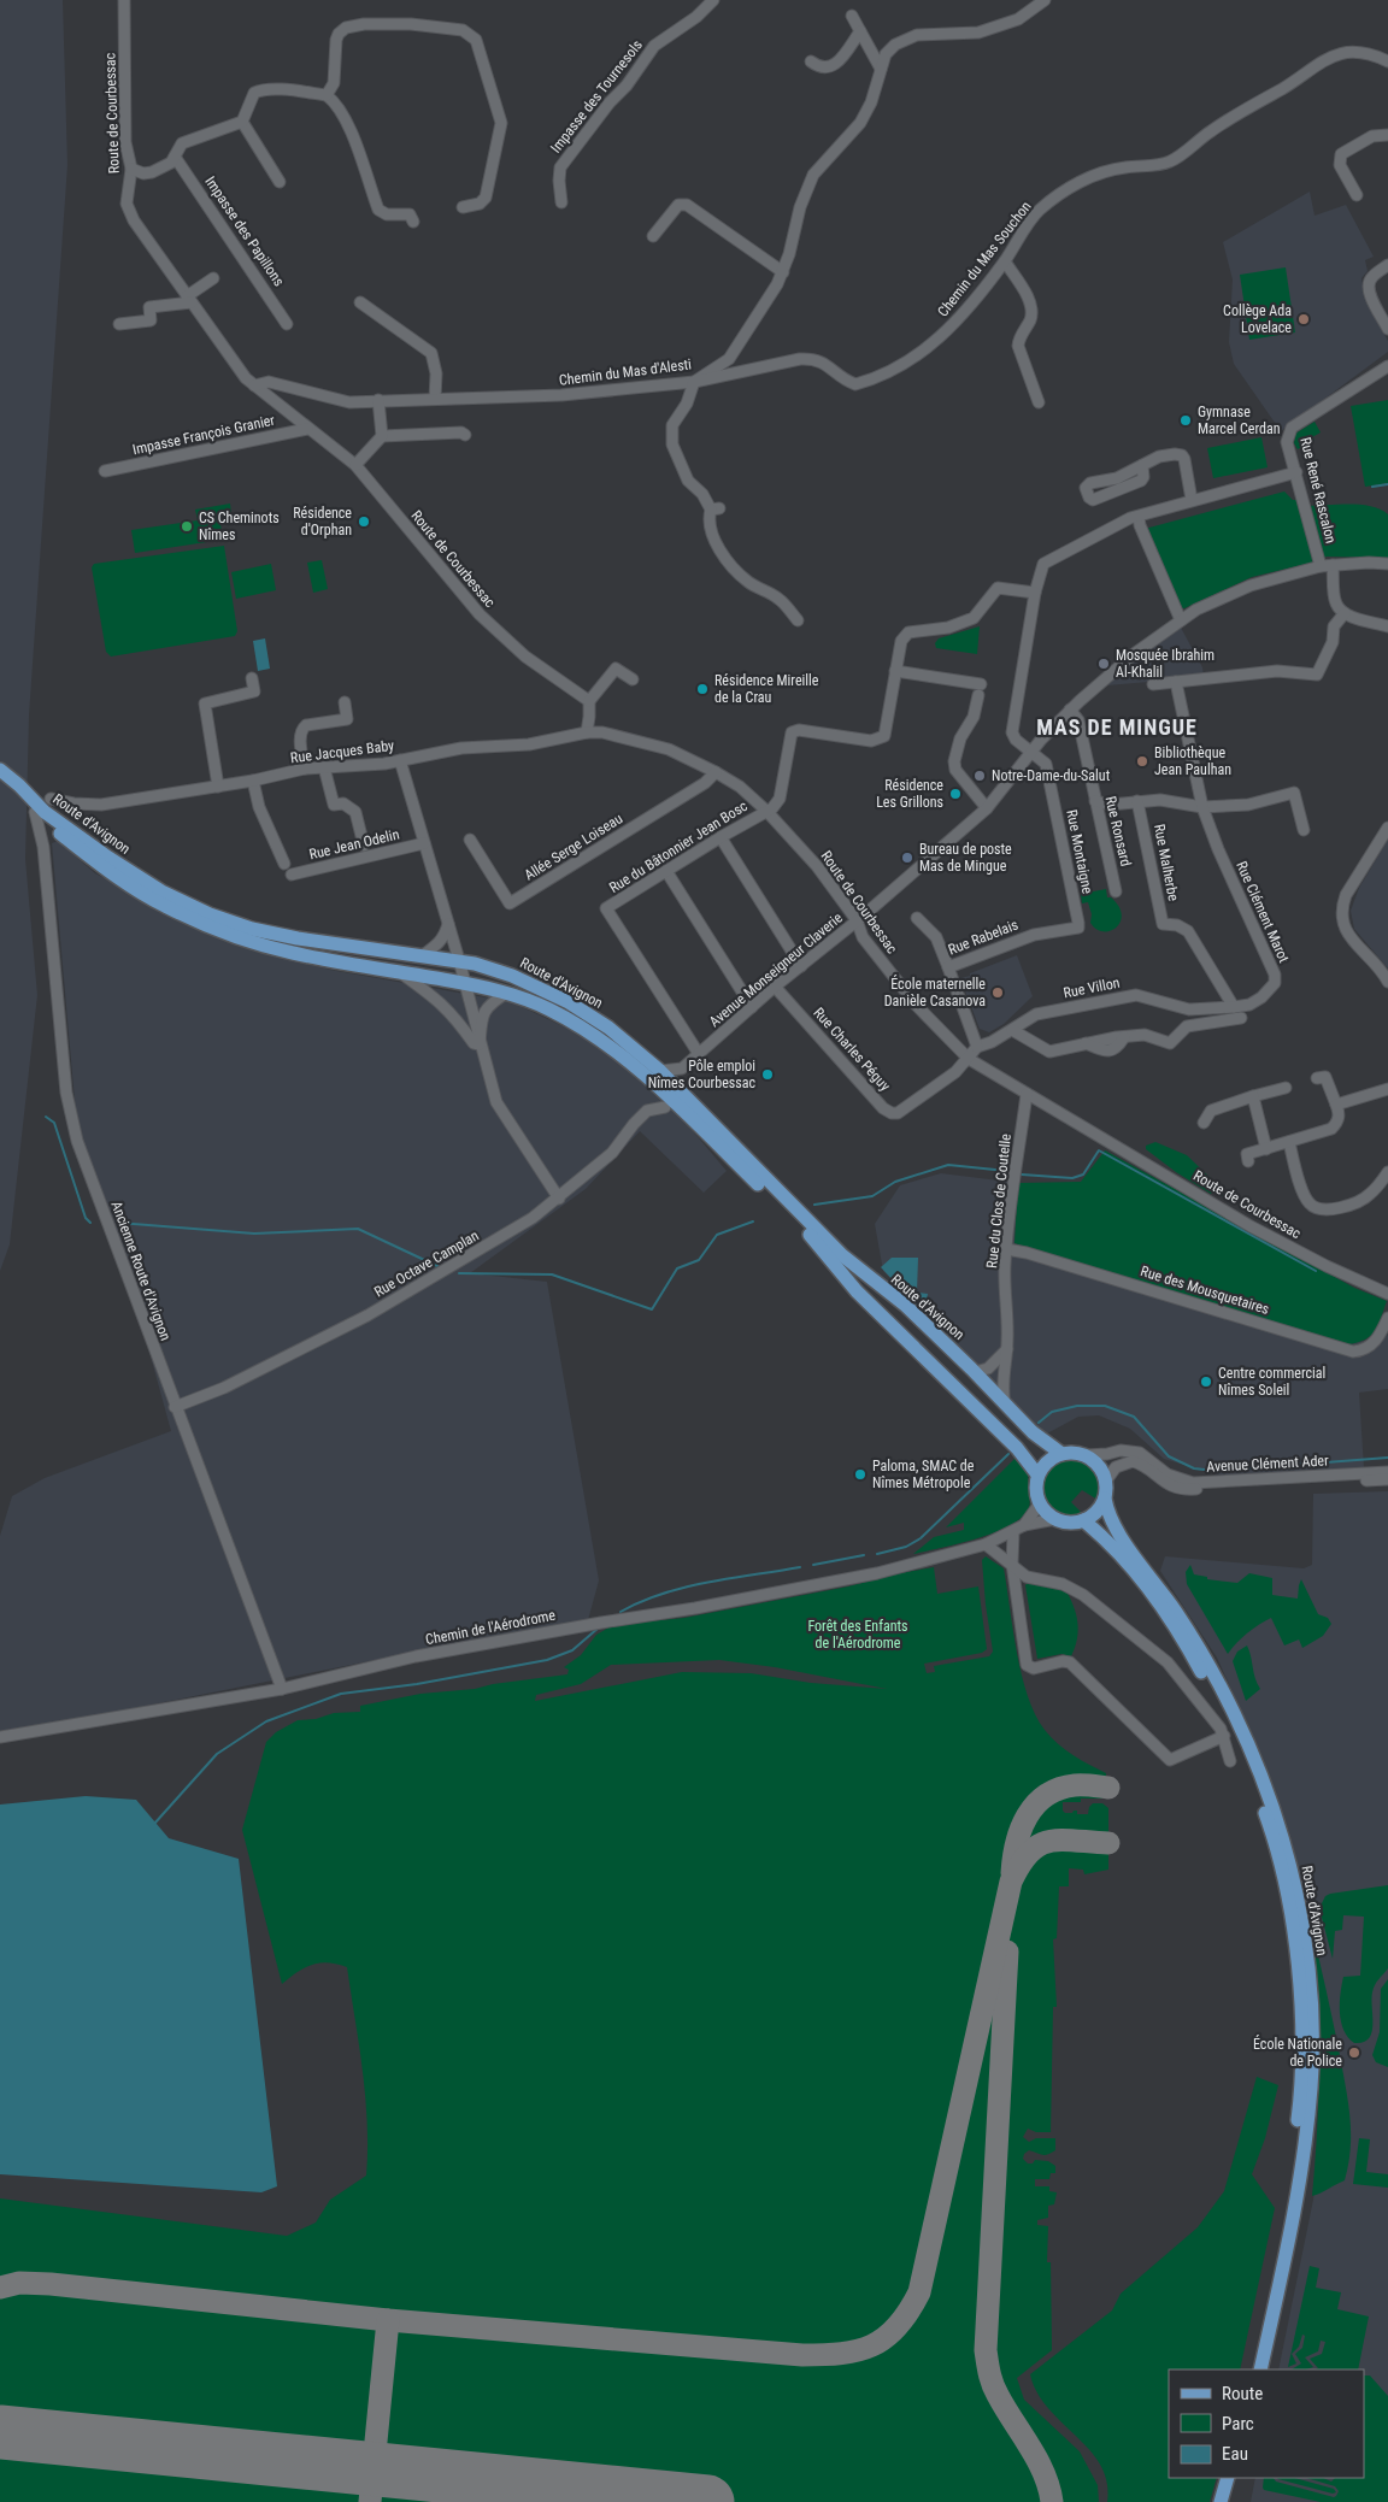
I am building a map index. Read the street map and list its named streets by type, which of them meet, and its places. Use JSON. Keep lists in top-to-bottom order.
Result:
{
  "streets": {
    "main road": ["Route d'Avignon"],
    "street": [
      "Impasse des Tournesols",
      "Route de Courbessac",
      "Impasse des Papillons",
      "Chemin du Mas Souchon",
      "Chemin du Mas d'Alesti",
      "Impasse François Granier",
      "Rue René Rascalon",
      "Rue Jacques Baby",
      "Rue Ronsard",
      "Rue Jean Odelin",
      "Allée Serge Loiseau",
      "Rue du Bâtonnier Jean Bosc",
      "Rue Montaigne",
      "Rue Malherbe",
      "Rue Clément Marot",
      "Rue Rabelais",
      "Avenue Monseigneur Claverie",
      "Rue Villon",
      "Rue Charles Péguy",
      "Rue du Clos de Coutelle",
      "Rue Octave Camplan",
      "Ancienne Route d'Avignon",
      "Rue des Mousquetaires",
      "Avenue Clément Ader",
      "Chemin de l'Aérodrome"
    ]
  },
  "crossings": [
    ["Route de Courbessac", "Chemin du Mas d'Alesti"],
    ["Route de Courbessac", "Impasse François Granier"],
    ["Route de Courbessac", "Rue Jacques Baby"],
    ["Route de Courbessac", "Allée Serge Loiseau"],
    ["Route de Courbessac", "Rue du Bâtonnier Jean Bosc"],
    ["Route de Courbessac", "Avenue Monseigneur Claverie"],
    ["Route de Courbessac", "Rue Villon"],
    ["Route de Courbessac", "Rue Charles Péguy"],
    ["Route de Courbessac", "Rue du Clos de Coutelle"],
    ["Chemin du Mas Souchon", "Chemin du Mas d'Alesti"],
    ["Rue René Rascalon", "Avenue Monseigneur Claverie"],
    ["Rue Jacques Baby", "Rue Jean Odelin"],
    ["Route d'Avignon", "Rue Jean Odelin"],
    ["Route d'Avignon", "Avenue Monseigneur Claverie"],
    ["Route d'Avignon", "Rue du Clos de Coutelle"],
    ["Route d'Avignon", "Ancienne Route d'Avignon"],
    ["Route d'Avignon", "Avenue Clément Ader"],
    ["Route d'Avignon", "Chemin de l'Aérodrome"],
    ["Rue Ronsard", "Avenue Monseigneur Claverie"],
    ["Rue Jean Odelin", "Rue Octave Camplan"],
    ["Rue du Bâtonnier Jean Bosc", "Avenue Monseigneur Claverie"],
    ["Rue Montaigne", "Rue Rabelais"],
    ["Rue Montaigne", "Avenue Monseigneur Claverie"],
    ["Rue Malherbe", "Rue Clément Marot"],
    ["Rue Malherbe", "Rue Villon"],
    ["Rue Clément Marot", "Rue Villon"],
    ["Rue Rabelais", "Rue Villon"],
    ["Avenue Monseigneur Claverie", "Rue Charles Péguy"],
    ["Rue Villon", "Rue Charles Péguy"],
    ["Rue du Clos de Coutelle", "Rue des Mousquetaires"],
    ["Rue Octave Camplan", "Ancienne Route d'Avignon"],
    ["Ancienne Route d'Avignon", "Chemin de l'Aérodrome"],
    ["Avenue Clément Ader", "Chemin de l'Aérodrome"]
  ],
  "districts": ["MAS DE MINGUE"],
  "parks": ["Forêt des Enfants de l'Aérodrome"],
  "places": [
    "Collège Ada Lovelace",
    "Gymnase Marcel Cerdan",
    "Résidence d'Orphan",
    "CS Cheminots Nîmes",
    "Mosquée Ibrahim Al-Khalil",
    "Résidence Mireille de la Crau",
    "Bibliothèque Jean Paulhan",
    "Notre-Dame-du-Salut",
    "Résidence Les Grillons",
    "Bureau de poste Mas de Mingue",
    "École maternelle Danièle Casanova",
    "Pôle emploi Nîmes Courbessac",
    "Centre commercial Nîmes Soleil",
    "Paloma, SMAC de Nîmes Métropole",
    "École Nationale de Police"
  ],
  "legend": ["Route", "Parc", "Eau"]
}
